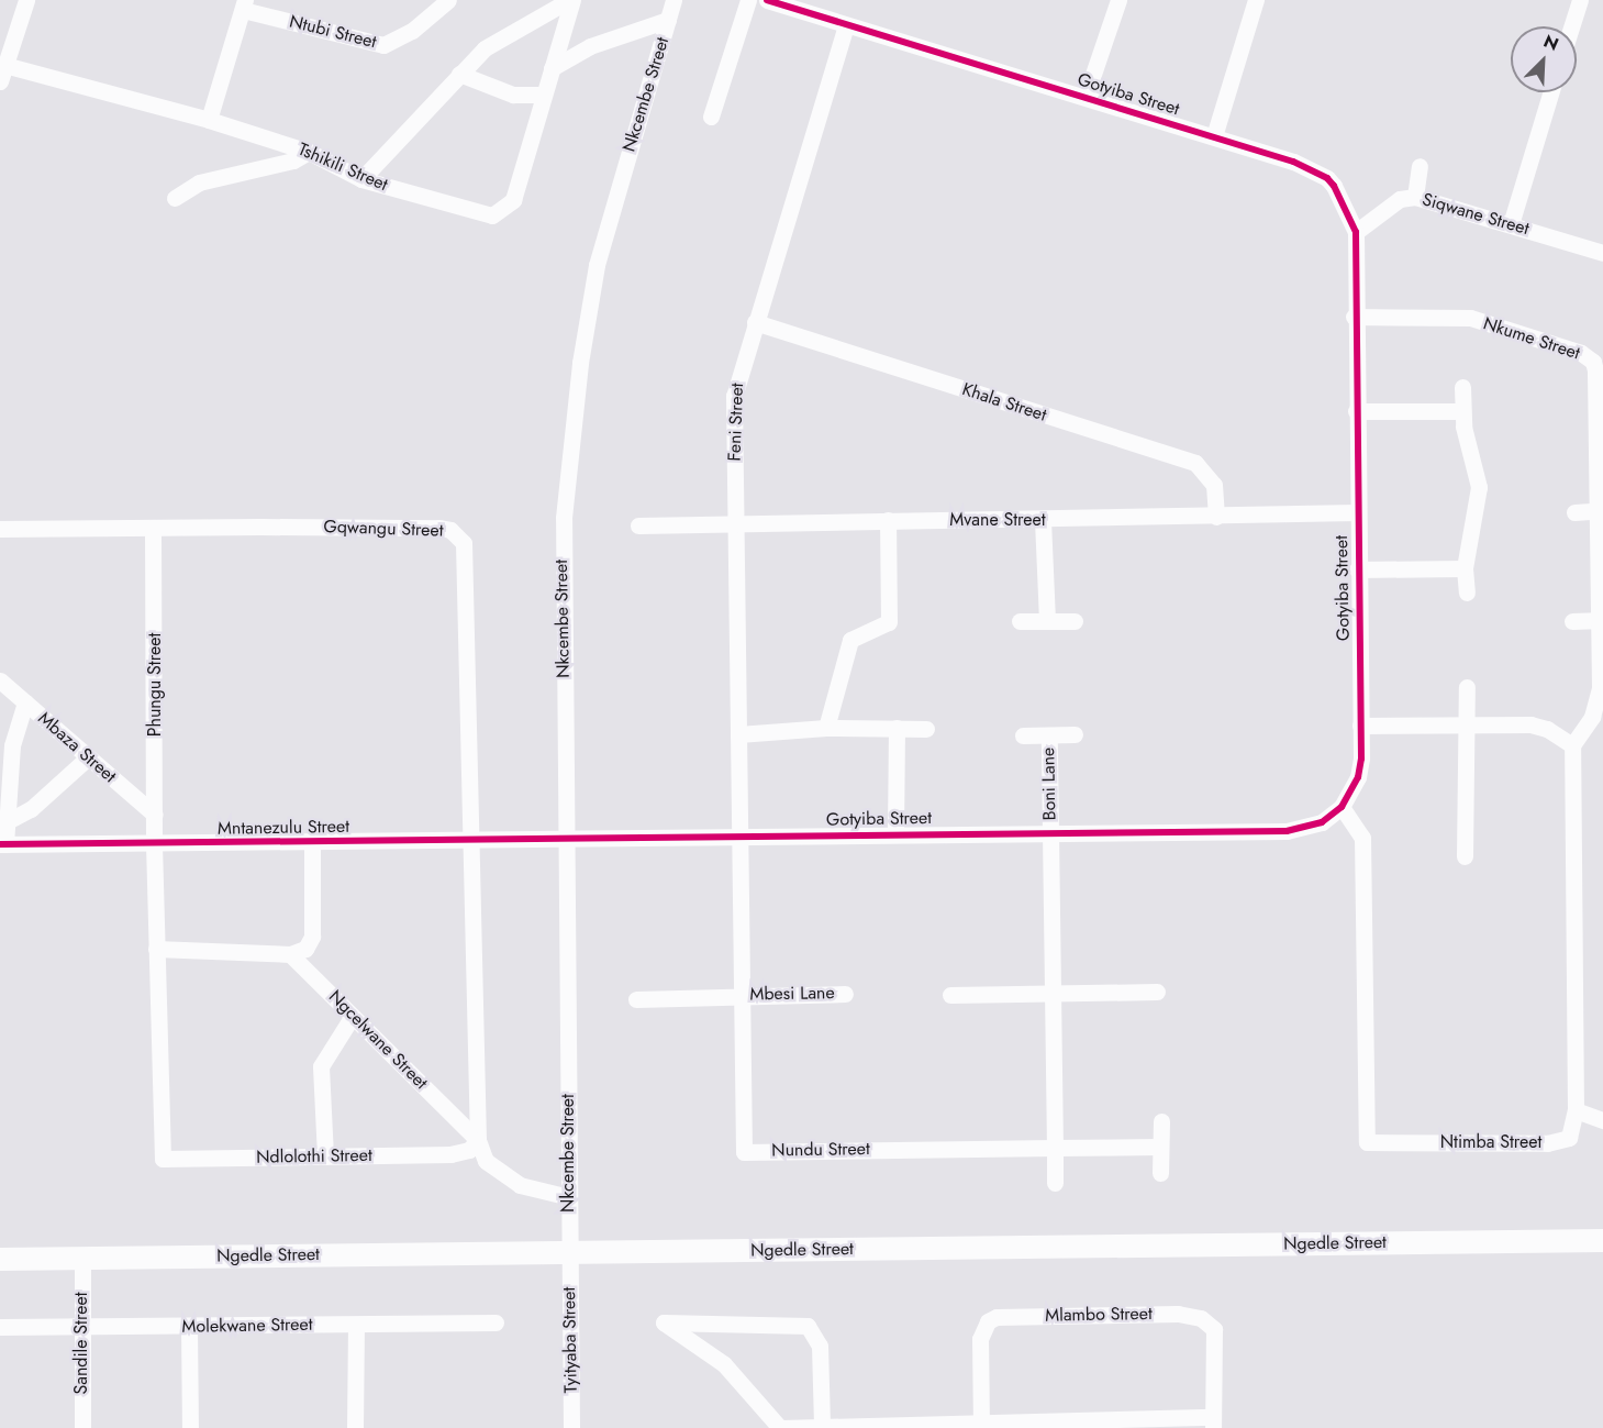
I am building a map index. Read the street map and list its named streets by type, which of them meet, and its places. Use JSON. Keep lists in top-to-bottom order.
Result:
{
  "streets": {
    "street": [
      "Ntubi Street",
      "Nkcembe Street",
      "Gotyiba Street",
      "Tshikili Street",
      "Siqwane Street",
      "Nkume Street",
      "Khala Street",
      "Feni Street",
      "Mvane Street",
      "Gqwangu Street",
      "Phungu Street",
      "Mbaza Street",
      "Boni Lane",
      "Mntanezulu Street",
      "Mbesi Lane",
      "Ngcelwane Street",
      "Ntimba Street",
      "Nundu Street",
      "Ndlolothi Street",
      "Ngedle Street",
      "Mlambo Street",
      "Molekwane Street",
      "Tyityaba Street",
      "Sandile Street"
    ]
  },
  "crossings": [
    ["Nkcembe Street", "Gotyiba Street"],
    ["Nkcembe Street", "Mntanezulu Street"],
    ["Nkcembe Street", "Ngcelwane Street"],
    ["Nkcembe Street", "Ngedle Street"],
    ["Nkcembe Street", "Tyityaba Street"],
    ["Gotyiba Street", "Siqwane Street"],
    ["Gotyiba Street", "Nkume Street"],
    ["Gotyiba Street", "Feni Street"],
    ["Gotyiba Street", "Mvane Street"],
    ["Gotyiba Street", "Boni Lane"],
    ["Gotyiba Street", "Mntanezulu Street"],
    ["Gotyiba Street", "Ntimba Street"],
    ["Gotyiba Street", "Nundu Street"],
    ["Nkume Street", "Ntimba Street"],
    ["Khala Street", "Feni Street"],
    ["Khala Street", "Mvane Street"],
    ["Feni Street", "Mvane Street"],
    ["Feni Street", "Nundu Street"],
    ["Gqwangu Street", "Phungu Street"],
    ["Gqwangu Street", "Mntanezulu Street"],
    ["Phungu Street", "Mbaza Street"],
    ["Phungu Street", "Mntanezulu Street"],
    ["Phungu Street", "Ndlolothi Street"],
    ["Mntanezulu Street", "Ndlolothi Street"],
    ["Mbesi Lane", "Nundu Street"],
    ["Ngcelwane Street", "Ndlolothi Street"],
    ["Ngedle Street", "Tyityaba Street"],
    ["Ngedle Street", "Sandile Street"],
    ["Molekwane Street", "Sandile Street"]
  ],
  "north": "top right"
}
